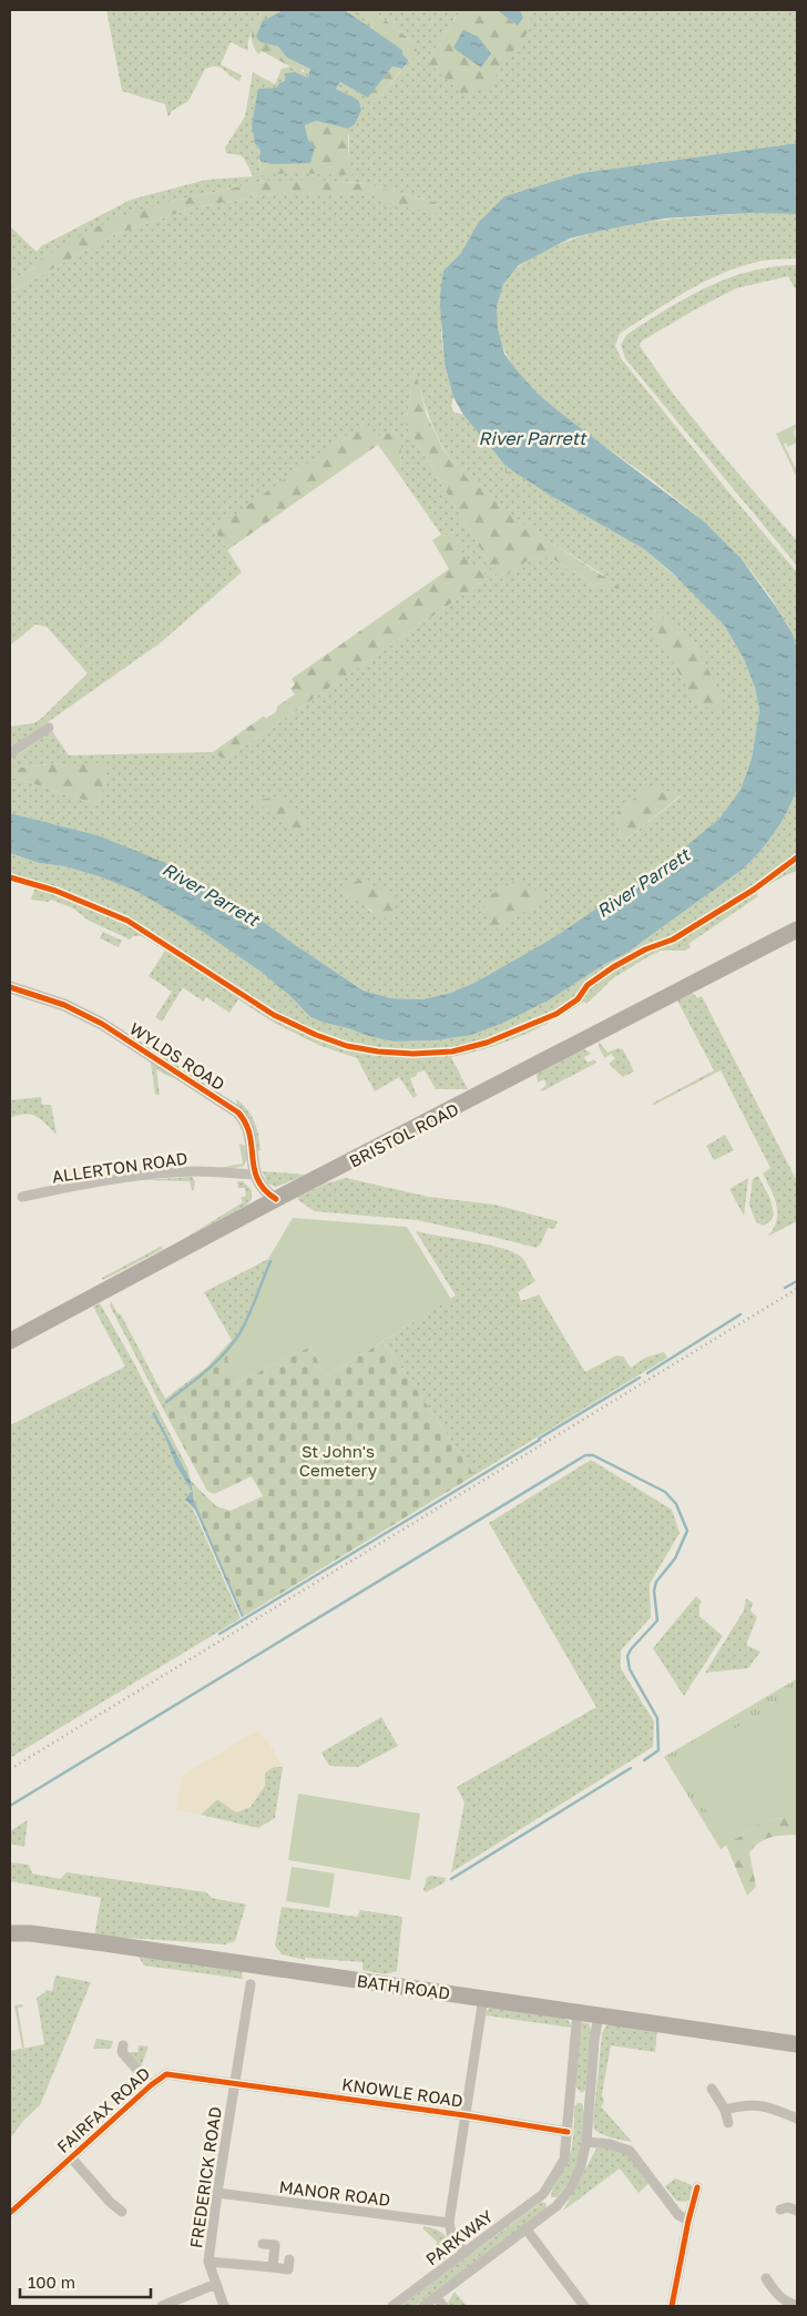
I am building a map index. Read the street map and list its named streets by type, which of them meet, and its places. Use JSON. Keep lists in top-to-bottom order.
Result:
{
  "streets": {
    "main road": ["BRISTOL ROAD", "BATH ROAD"],
    "street": [
      "WYLDS ROAD",
      "ALLERTON ROAD",
      "KNOWLE ROAD",
      "FAIRFAX ROAD",
      "FREDERICK ROAD",
      "MANOR ROAD",
      "PARKWAY"
    ]
  },
  "crossings": [
    ["WYLDS ROAD", "ALLERTON ROAD"],
    ["BATH ROAD", "PARKWAY"],
    ["KNOWLE ROAD", "FAIRFAX ROAD"],
    ["KNOWLE ROAD", "FREDERICK ROAD"],
    ["KNOWLE ROAD", "PARKWAY"],
    ["FAIRFAX ROAD", "FREDERICK ROAD"],
    ["FREDERICK ROAD", "MANOR ROAD"]
  ],
  "water": ["River Parrett"],
  "parks": ["St John's Cemetery"],
  "scale_bar": "100 m"
}
